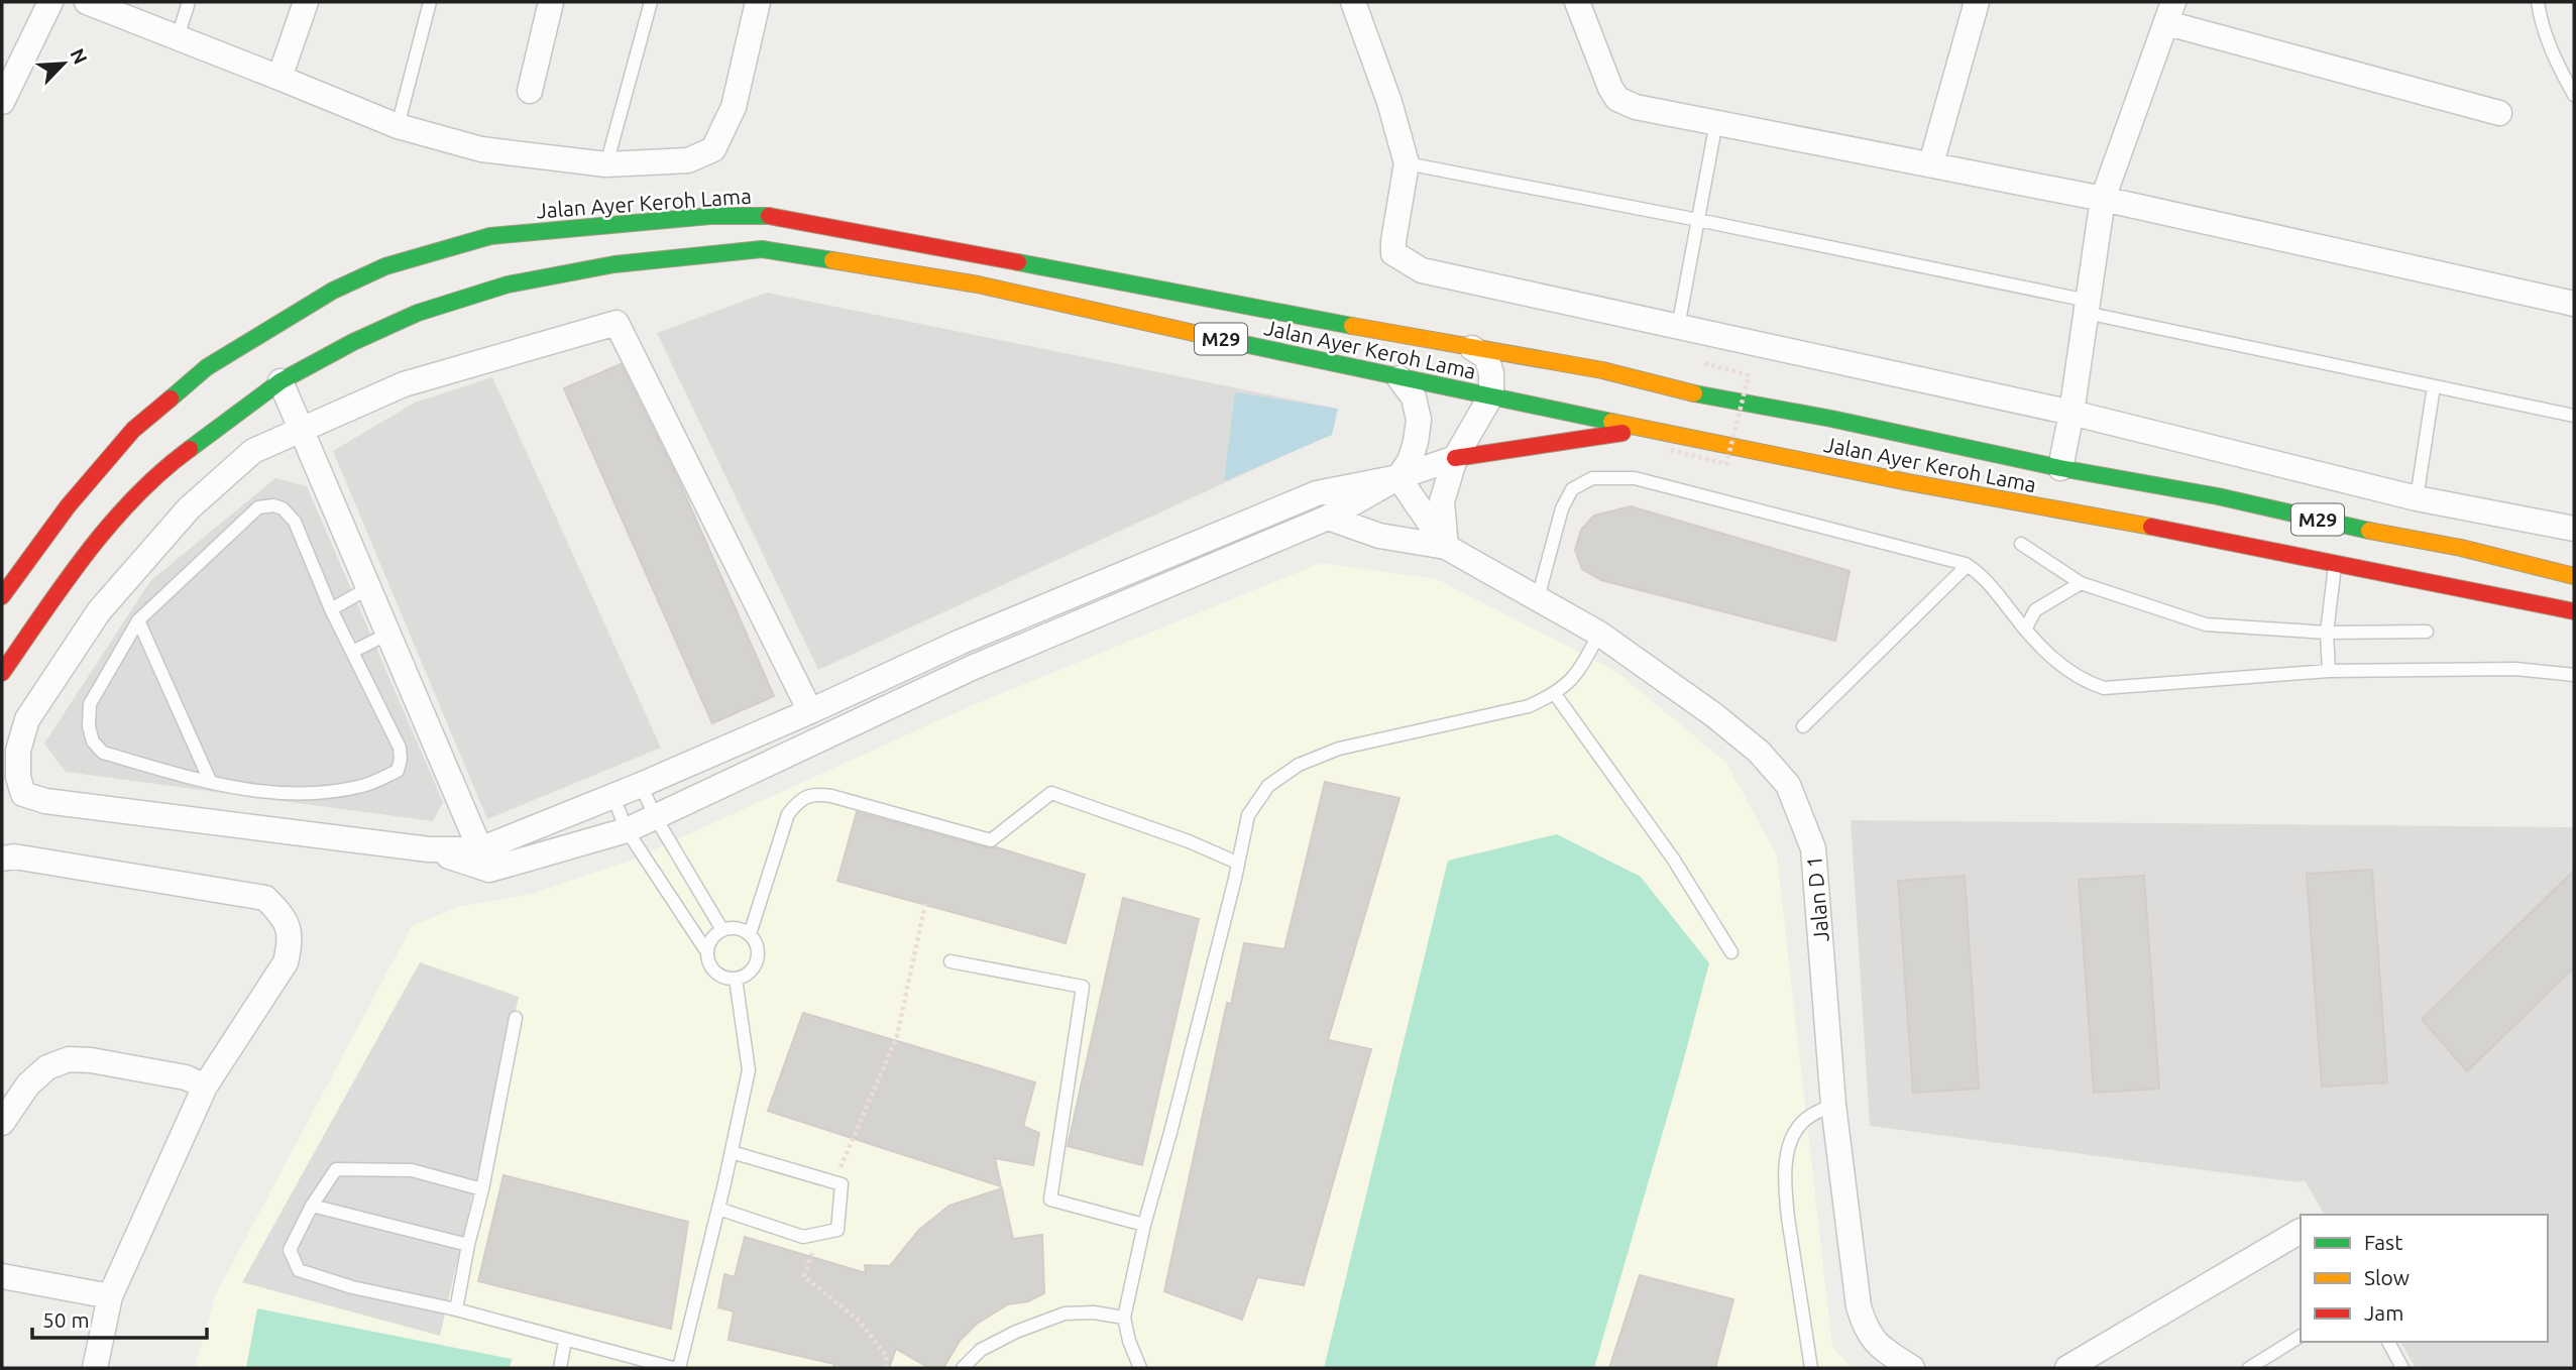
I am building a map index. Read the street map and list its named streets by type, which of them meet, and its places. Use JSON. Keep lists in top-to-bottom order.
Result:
{
  "streets": {
    "main road": ["Jalan Ayer Keroh Lama", "M29"],
    "street": ["Jalan D 1"]
  },
  "legend": ["Fast", "Slow", "Jam"],
  "scale_bar": "50 m",
  "north": "top right"
}
